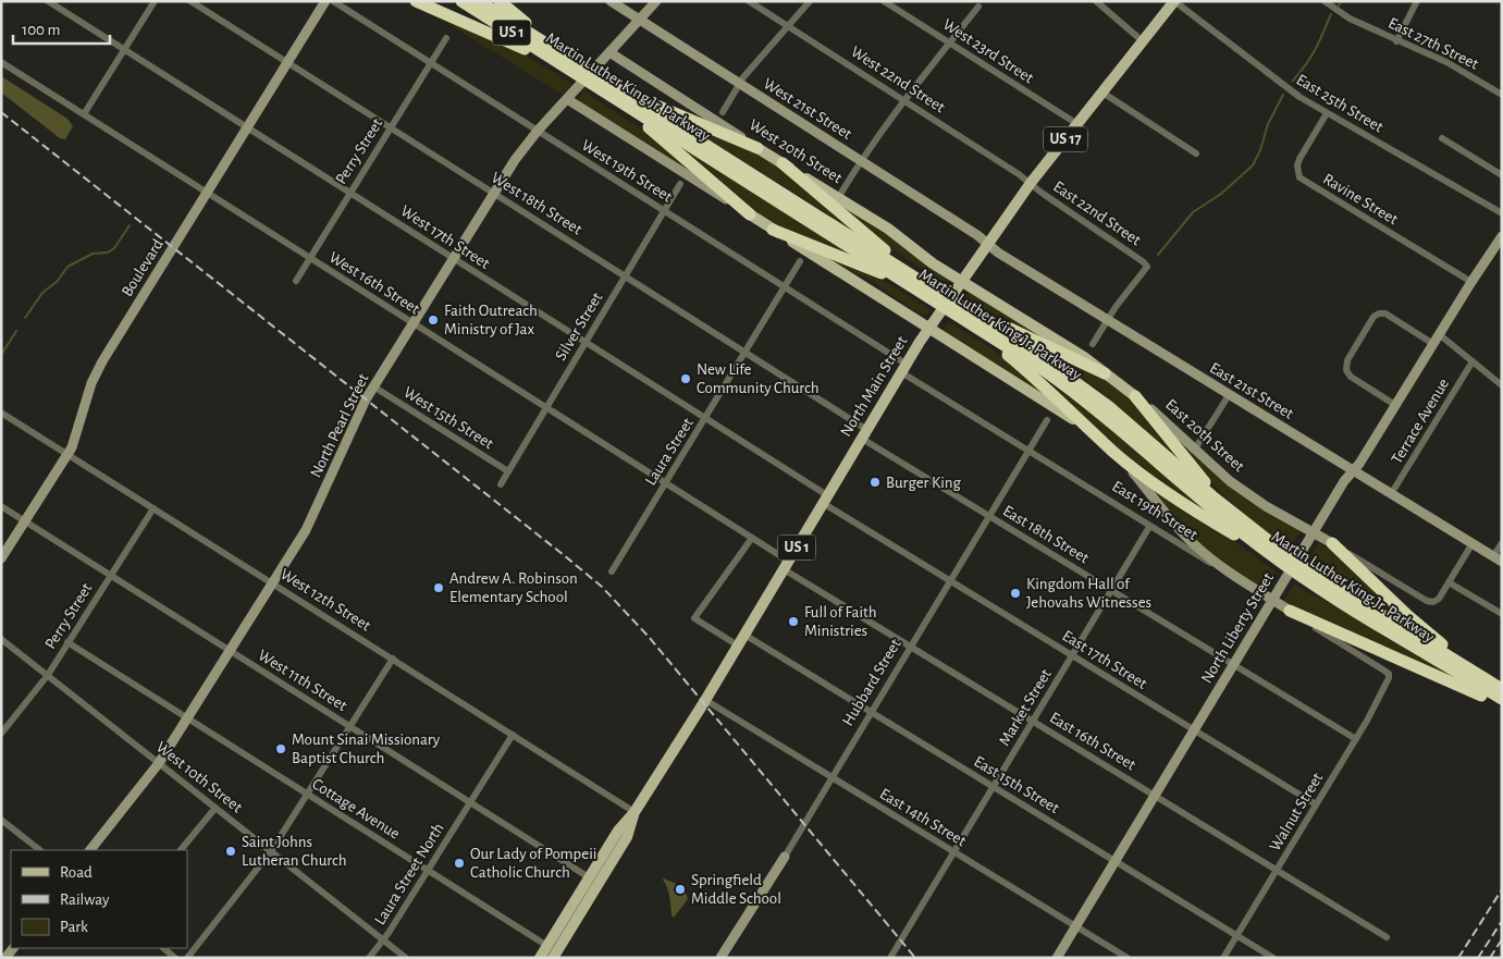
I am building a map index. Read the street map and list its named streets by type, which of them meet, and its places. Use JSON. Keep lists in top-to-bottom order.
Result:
{
  "streets": {
    "highway": ["US 1", "Martin Luther King Jr. Parkway"],
    "main road": [
      "US 17",
      "West 20th Street",
      "North Main Street",
      "East 20th Street"
    ],
    "street": [
      "East 27th Street",
      "West 23rd Street",
      "West 22nd Street",
      "East 25th Street",
      "West 21st Street",
      "Perry Street",
      "West 19th Street",
      "Ravine Street",
      "West 18th Street",
      "East 22nd Street",
      "West 17th Street",
      "Boulevard",
      "West 16th Street",
      "Silver Street",
      "East 21st Street",
      "West 15th Street",
      "Terrace Avenue",
      "North Pearl Street",
      "Laura Street",
      "East 19th Street",
      "East 18th Street",
      "West 12th Street",
      "North Liberty Street",
      "East 17th Street",
      "West 11th Street",
      "Hubbard Street",
      "Market Street",
      "East 16th Street",
      "West 10th Street",
      "East 15th Street",
      "Cottage Avenue",
      "Walnut Street",
      "East 14th Street",
      "Laura Street North"
    ]
  },
  "crossings": [
    ["US 1", "Martin Luther King Jr. Parkway"],
    ["US 1", "North Main Street"],
    ["West 23rd Street", "North Main Street"],
    ["West 22nd Street", "East 22nd Street"],
    ["West 22nd Street", "North Main Street"],
    ["East 25th Street", "Ravine Street"],
    ["East 25th Street", "North Main Street"],
    ["West 21st Street", "North Main Street"],
    ["West 21st Street", "East 21st Street"],
    ["West 21st Street", "North Pearl Street"],
    ["Perry Street", "West 19th Street"],
    ["Perry Street", "West 18th Street"],
    ["Perry Street", "West 17th Street"],
    ["Perry Street", "West 16th Street"],
    ["Perry Street", "West 12th Street"],
    ["Perry Street", "West 11th Street"],
    ["Perry Street", "West 10th Street"],
    ["Perry Street", "Cottage Avenue"],
    ["West 20th Street", "North Main Street"],
    ["West 20th Street", "North Pearl Street"],
    ["West 20th Street", "East 20th Street"],
    ["West 19th Street", "Silver Street"],
    ["West 19th Street", "North Main Street"],
    ["West 19th Street", "North Pearl Street"],
    ["West 19th Street", "Laura Street"],
    ["West 19th Street", "East 19th Street"],
    ["Ravine Street", "North Liberty Street"],
    ["West 18th Street", "Boulevard"],
    ["West 18th Street", "Silver Street"],
    ["West 18th Street", "North Main Street"],
    ["West 18th Street", "North Pearl Street"],
    ["West 18th Street", "Laura Street"],
    ["West 18th Street", "East 18th Street"],
    ["East 22nd Street", "North Main Street"],
    ["East 22nd Street", "East 21st Street"],
    ["West 17th Street", "Boulevard"],
    ["West 17th Street", "Silver Street"],
    ["West 17th Street", "North Main Street"],
    ["West 17th Street", "North Pearl Street"],
    ["West 17th Street", "Laura Street"],
    ["West 17th Street", "East 17th Street"],
    ["Boulevard", "West 16th Street"],
    ["Boulevard", "West 12th Street"],
    ["Boulevard", "West 11th Street"],
    ["West 16th Street", "Silver Street"],
    ["West 16th Street", "North Main Street"],
    ["West 16th Street", "North Pearl Street"],
    ["West 16th Street", "Laura Street"],
    ["West 16th Street", "East 16th Street"],
    ["Silver Street", "West 15th Street"],
    ["North Main Street", "East 21st Street"],
    ["North Main Street", "East 20th Street"],
    ["North Main Street", "East 19th Street"],
    ["North Main Street", "East 18th Street"],
    ["North Main Street", "West 12th Street"],
    ["North Main Street", "East 17th Street"],
    ["North Main Street", "West 11th Street"],
    ["North Main Street", "East 16th Street"],
    ["North Main Street", "East 15th Street"],
    ["North Main Street", "Cottage Avenue"],
    ["North Main Street", "East 14th Street"],
    ["East 21st Street", "Terrace Avenue"],
    ["East 21st Street", "North Liberty Street"],
    ["West 15th Street", "North Pearl Street"],
    ["North Pearl Street", "West 12th Street"],
    ["North Pearl Street", "West 11th Street"],
    ["North Pearl Street", "West 10th Street"],
    ["North Pearl Street", "Cottage Avenue"],
    ["East 20th Street", "North Liberty Street"],
    ["East 19th Street", "North Liberty Street"],
    ["East 19th Street", "Hubbard Street"],
    ["East 19th Street", "Market Street"],
    ["East 19th Street", "Walnut Street"],
    ["East 18th Street", "North Liberty Street"],
    ["East 18th Street", "Hubbard Street"],
    ["East 18th Street", "Market Street"],
    ["East 18th Street", "Walnut Street"],
    ["West 12th Street", "Laura Street North"],
    ["North Liberty Street", "East 17th Street"],
    ["North Liberty Street", "East 16th Street"],
    ["North Liberty Street", "East 15th Street"],
    ["North Liberty Street", "East 14th Street"],
    ["East 17th Street", "Hubbard Street"],
    ["East 17th Street", "Market Street"],
    ["East 17th Street", "Walnut Street"],
    ["West 11th Street", "Laura Street North"],
    ["Hubbard Street", "East 16th Street"],
    ["Hubbard Street", "East 15th Street"],
    ["Hubbard Street", "East 14th Street"],
    ["Market Street", "East 16th Street"],
    ["Market Street", "East 15th Street"],
    ["Market Street", "East 14th Street"],
    ["East 16th Street", "Walnut Street"],
    ["West 10th Street", "Laura Street North"],
    ["East 15th Street", "Walnut Street"],
    ["Cottage Avenue", "Laura Street North"]
  ],
  "places": [
    "Faith Outreach Ministry of Jax",
    "New Life Community Church",
    "Burger King",
    "Andrew A. Robinson Elementary School",
    "Kingdom Hall of Jehovahs Witnesses",
    "Full of Faith Ministries",
    "Mount Sinai Missionary Baptist Church",
    "Saint Johns Lutheran Church",
    "Our Lady of Pompeii Catholic Church",
    "Springfield Middle School"
  ],
  "legend": ["Road", "Railway", "Park"],
  "scale_bar": "100 m"
}
